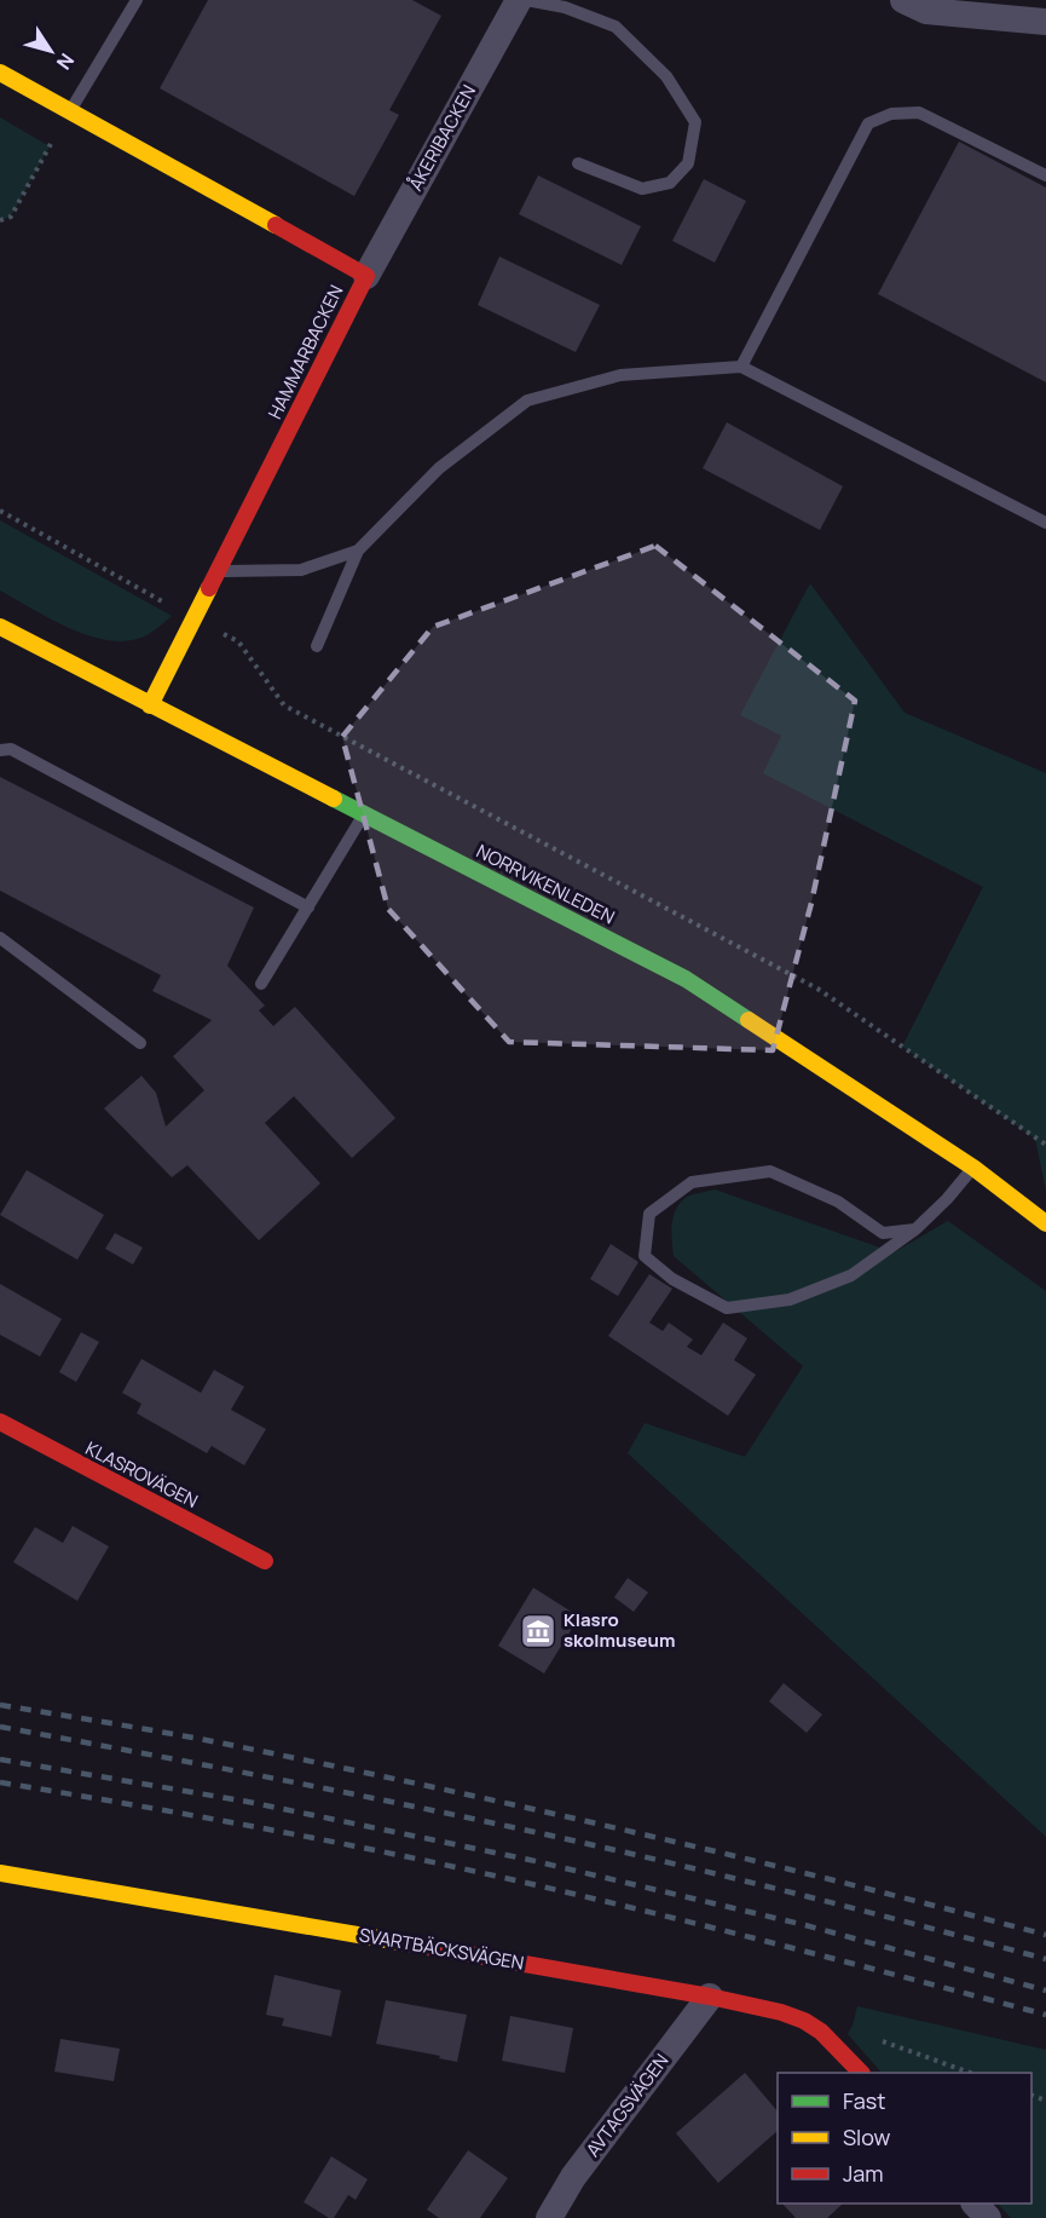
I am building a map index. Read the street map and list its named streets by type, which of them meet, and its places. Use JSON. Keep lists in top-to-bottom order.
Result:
{
  "streets": {
    "street": [
      "ÅKERIBACKEN",
      "HAMMARBACKEN",
      "NORRVIKENLEDEN",
      "KLASROVÄGEN",
      "SVARTBÄCKSVÄGEN",
      "AVTAGSVÄGEN"
    ]
  },
  "crossings": [
    ["ÅKERIBACKEN", "HAMMARBACKEN"],
    ["HAMMARBACKEN", "NORRVIKENLEDEN"],
    ["SVARTBÄCKSVÄGEN", "AVTAGSVÄGEN"]
  ],
  "places": {
    "museum": ["Klasro skolmuseum"]
  },
  "legend": ["Fast", "Slow", "Jam"],
  "north": "bottom right"
}
